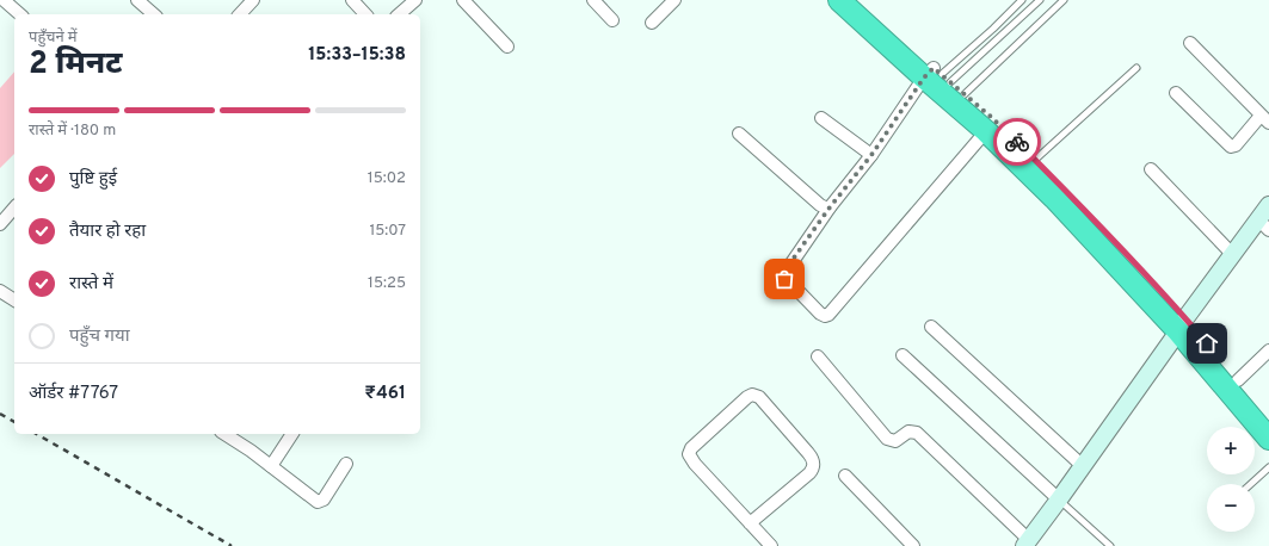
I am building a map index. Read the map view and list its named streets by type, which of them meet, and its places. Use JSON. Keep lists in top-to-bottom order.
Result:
{
  "page": {
    "heading": ["2 मिनट", "पहुँचने में", "15:33–15:38"],
    "panel": ["ऑर्डर #7767", "₹461"],
    "bar": "रास्ते में · 180 m",
    "list": [
      ["पुष्टि हुई", "15:02"],
      ["तैयार हो रहा", "15:07"],
      ["रास्ते में", "15:25"],
      "पहुँच गया"
    ],
    "map_buttons": ["+", "−"]
  }
}
